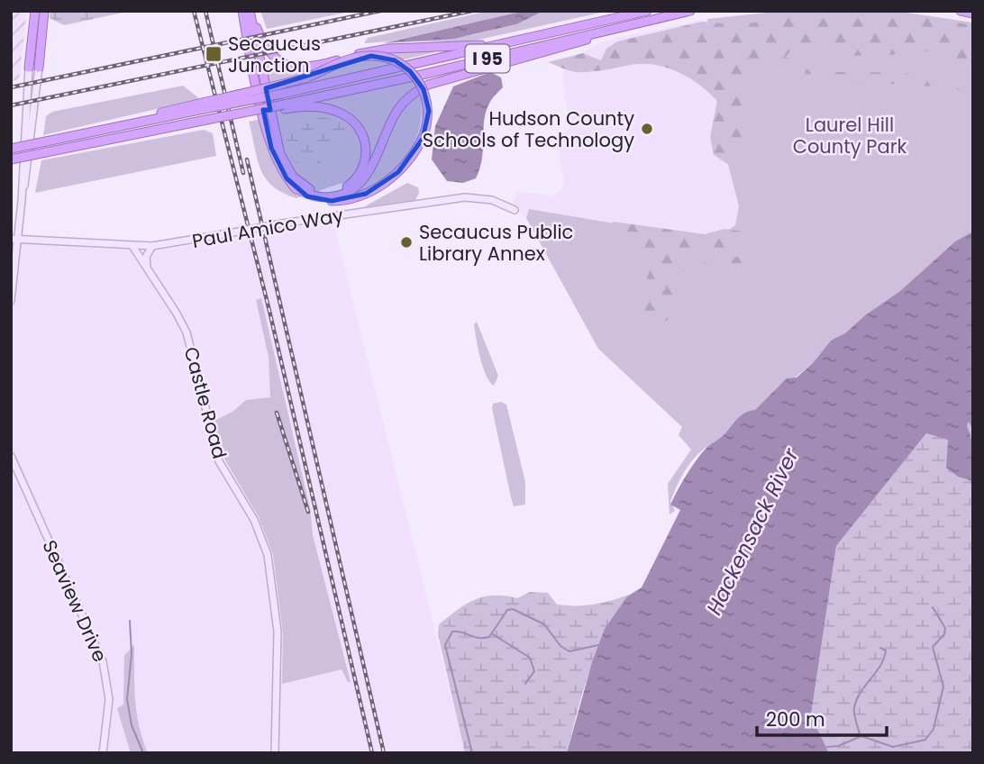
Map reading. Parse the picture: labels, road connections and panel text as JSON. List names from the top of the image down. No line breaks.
{"streets":{"highway":["I 95"],"street":["Paul Amico Way","Castle Road","Seaview Drive"]},"crossings":[["Paul Amico Way","Castle Road"]],"water":["Hackensack River"],"parks":["Laurel Hill County Park"],"places":{"transit":["Secaucus Junction"],"other":["Hudson County Schools of Technology","Secaucus Public Library Annex"]},"scale_bar":"200 m"}
